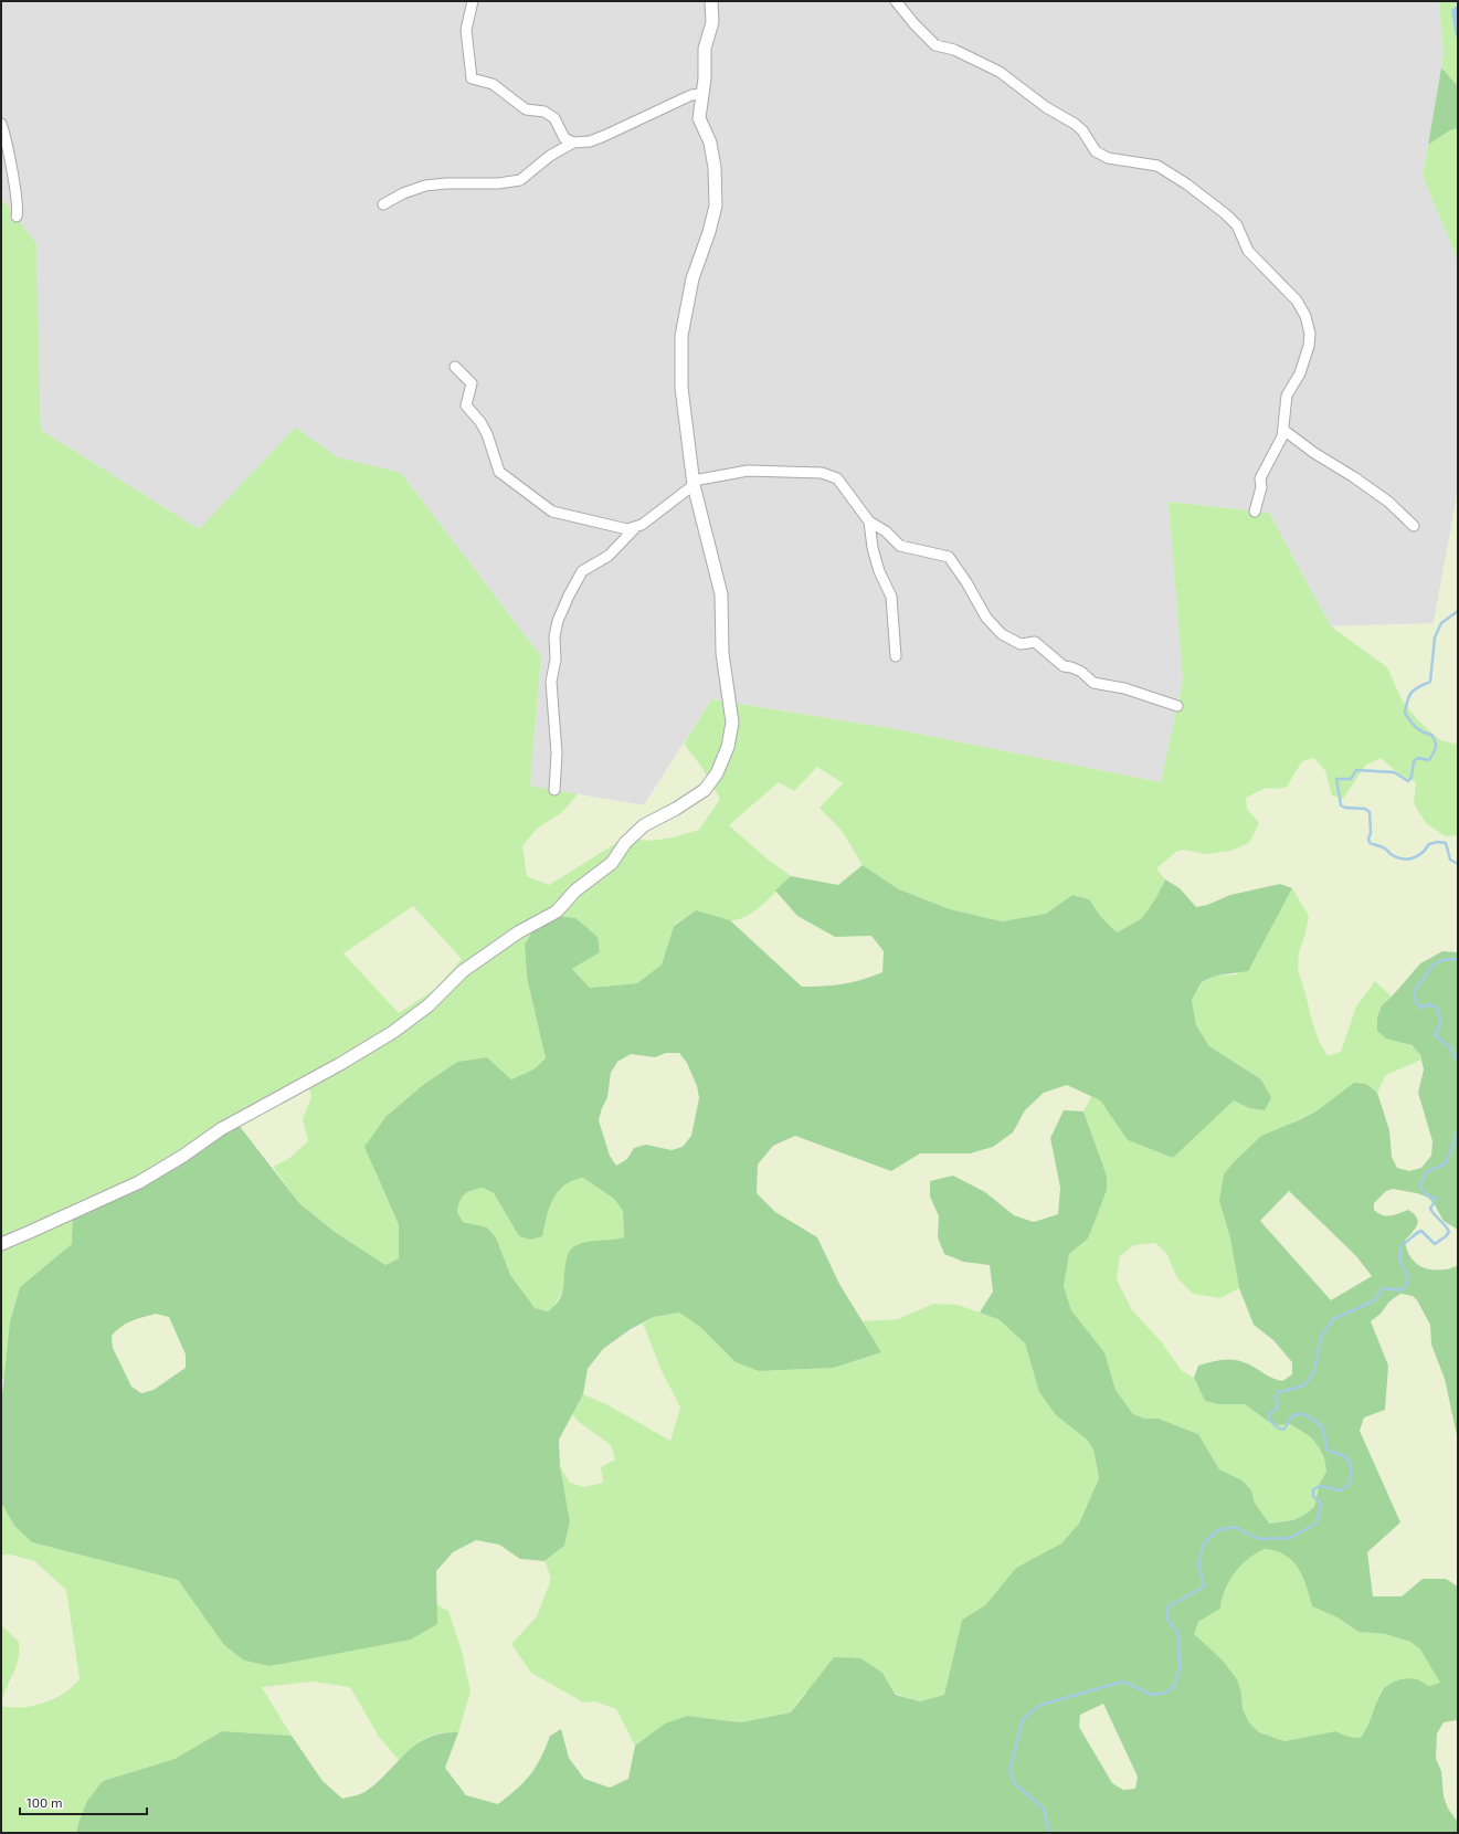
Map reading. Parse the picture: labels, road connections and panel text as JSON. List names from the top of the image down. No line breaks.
{"scale_bar":"100 m"}
